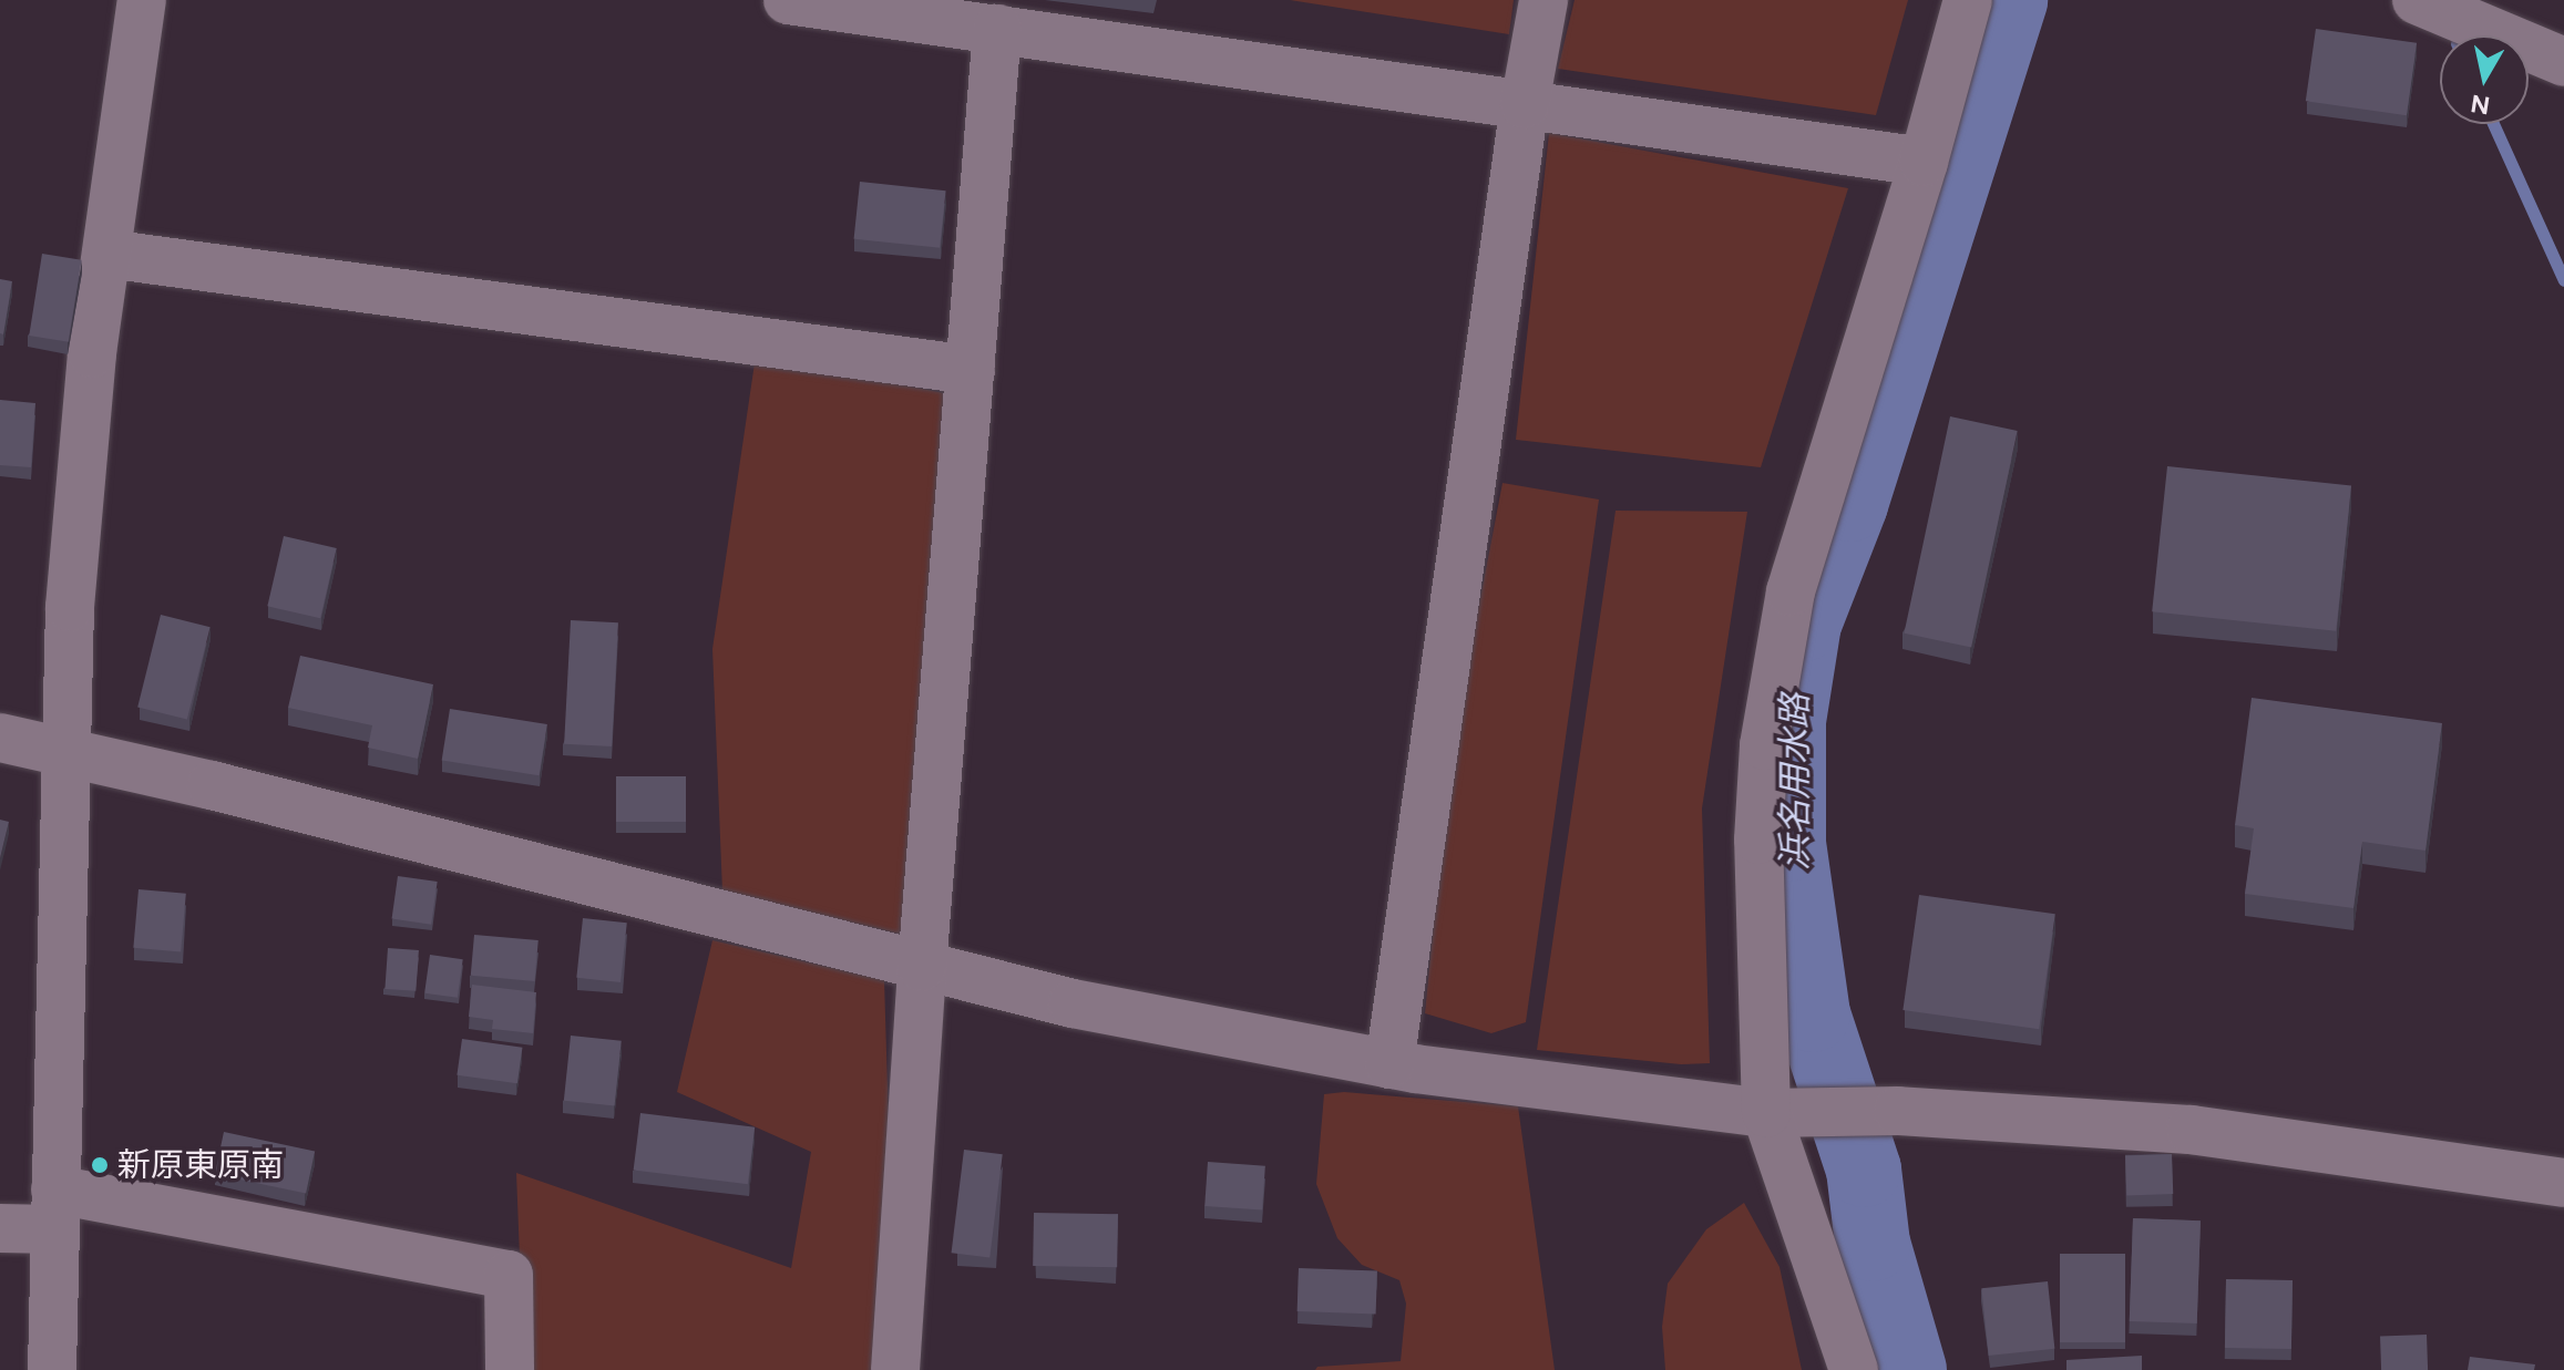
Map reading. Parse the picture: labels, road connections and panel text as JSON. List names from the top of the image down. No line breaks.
{"water":["浜名用水路"],"places":["新原東原南"],"north":"bottom"}
